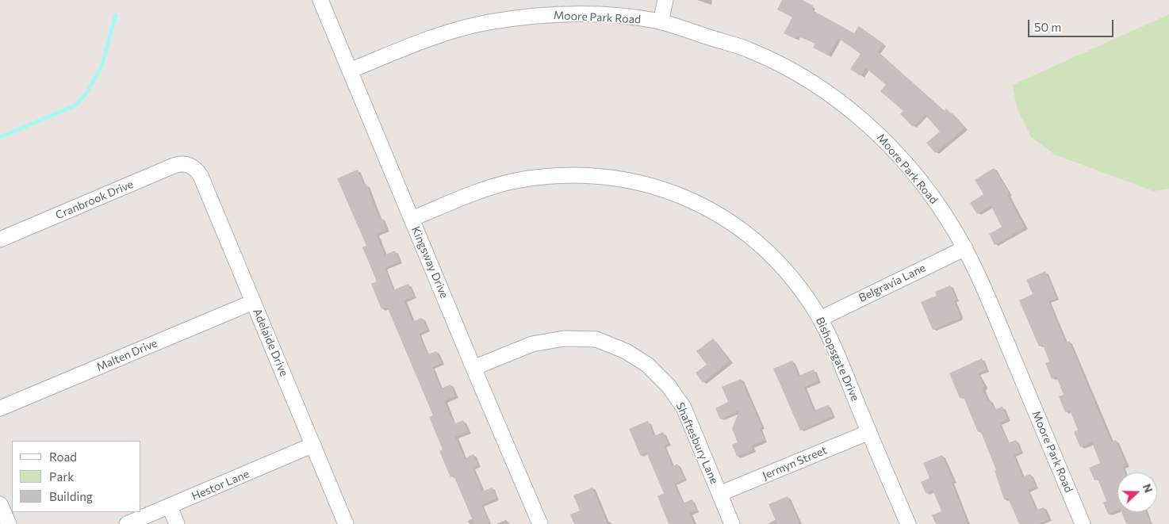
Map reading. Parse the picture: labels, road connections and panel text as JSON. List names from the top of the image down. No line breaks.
{"streets":{"street":["Moore Park Road","Cranbrook Drive","Kingsway Drive","Belgravia Lane","Adelaide Drive","Malten Drive","Bishopsgate Drive","Shaftesbury Lane","Jermyn Street","Hestor Lane"]},"crossings":[["Moore Park Road","Kingsway Drive"],["Moore Park Road","Belgravia Lane"],["Cranbrook Drive","Adelaide Drive"],["Kingsway Drive","Bishopsgate Drive"],["Kingsway Drive","Shaftesbury Lane"],["Belgravia Lane","Bishopsgate Drive"],["Adelaide Drive","Malten Drive"],["Adelaide Drive","Hestor Lane"],["Bishopsgate Drive","Jermyn Street"],["Shaftesbury Lane","Jermyn Street"]],"legend":["Road","Park","Building"],"scale_bar":"50 m","north":"right"}
